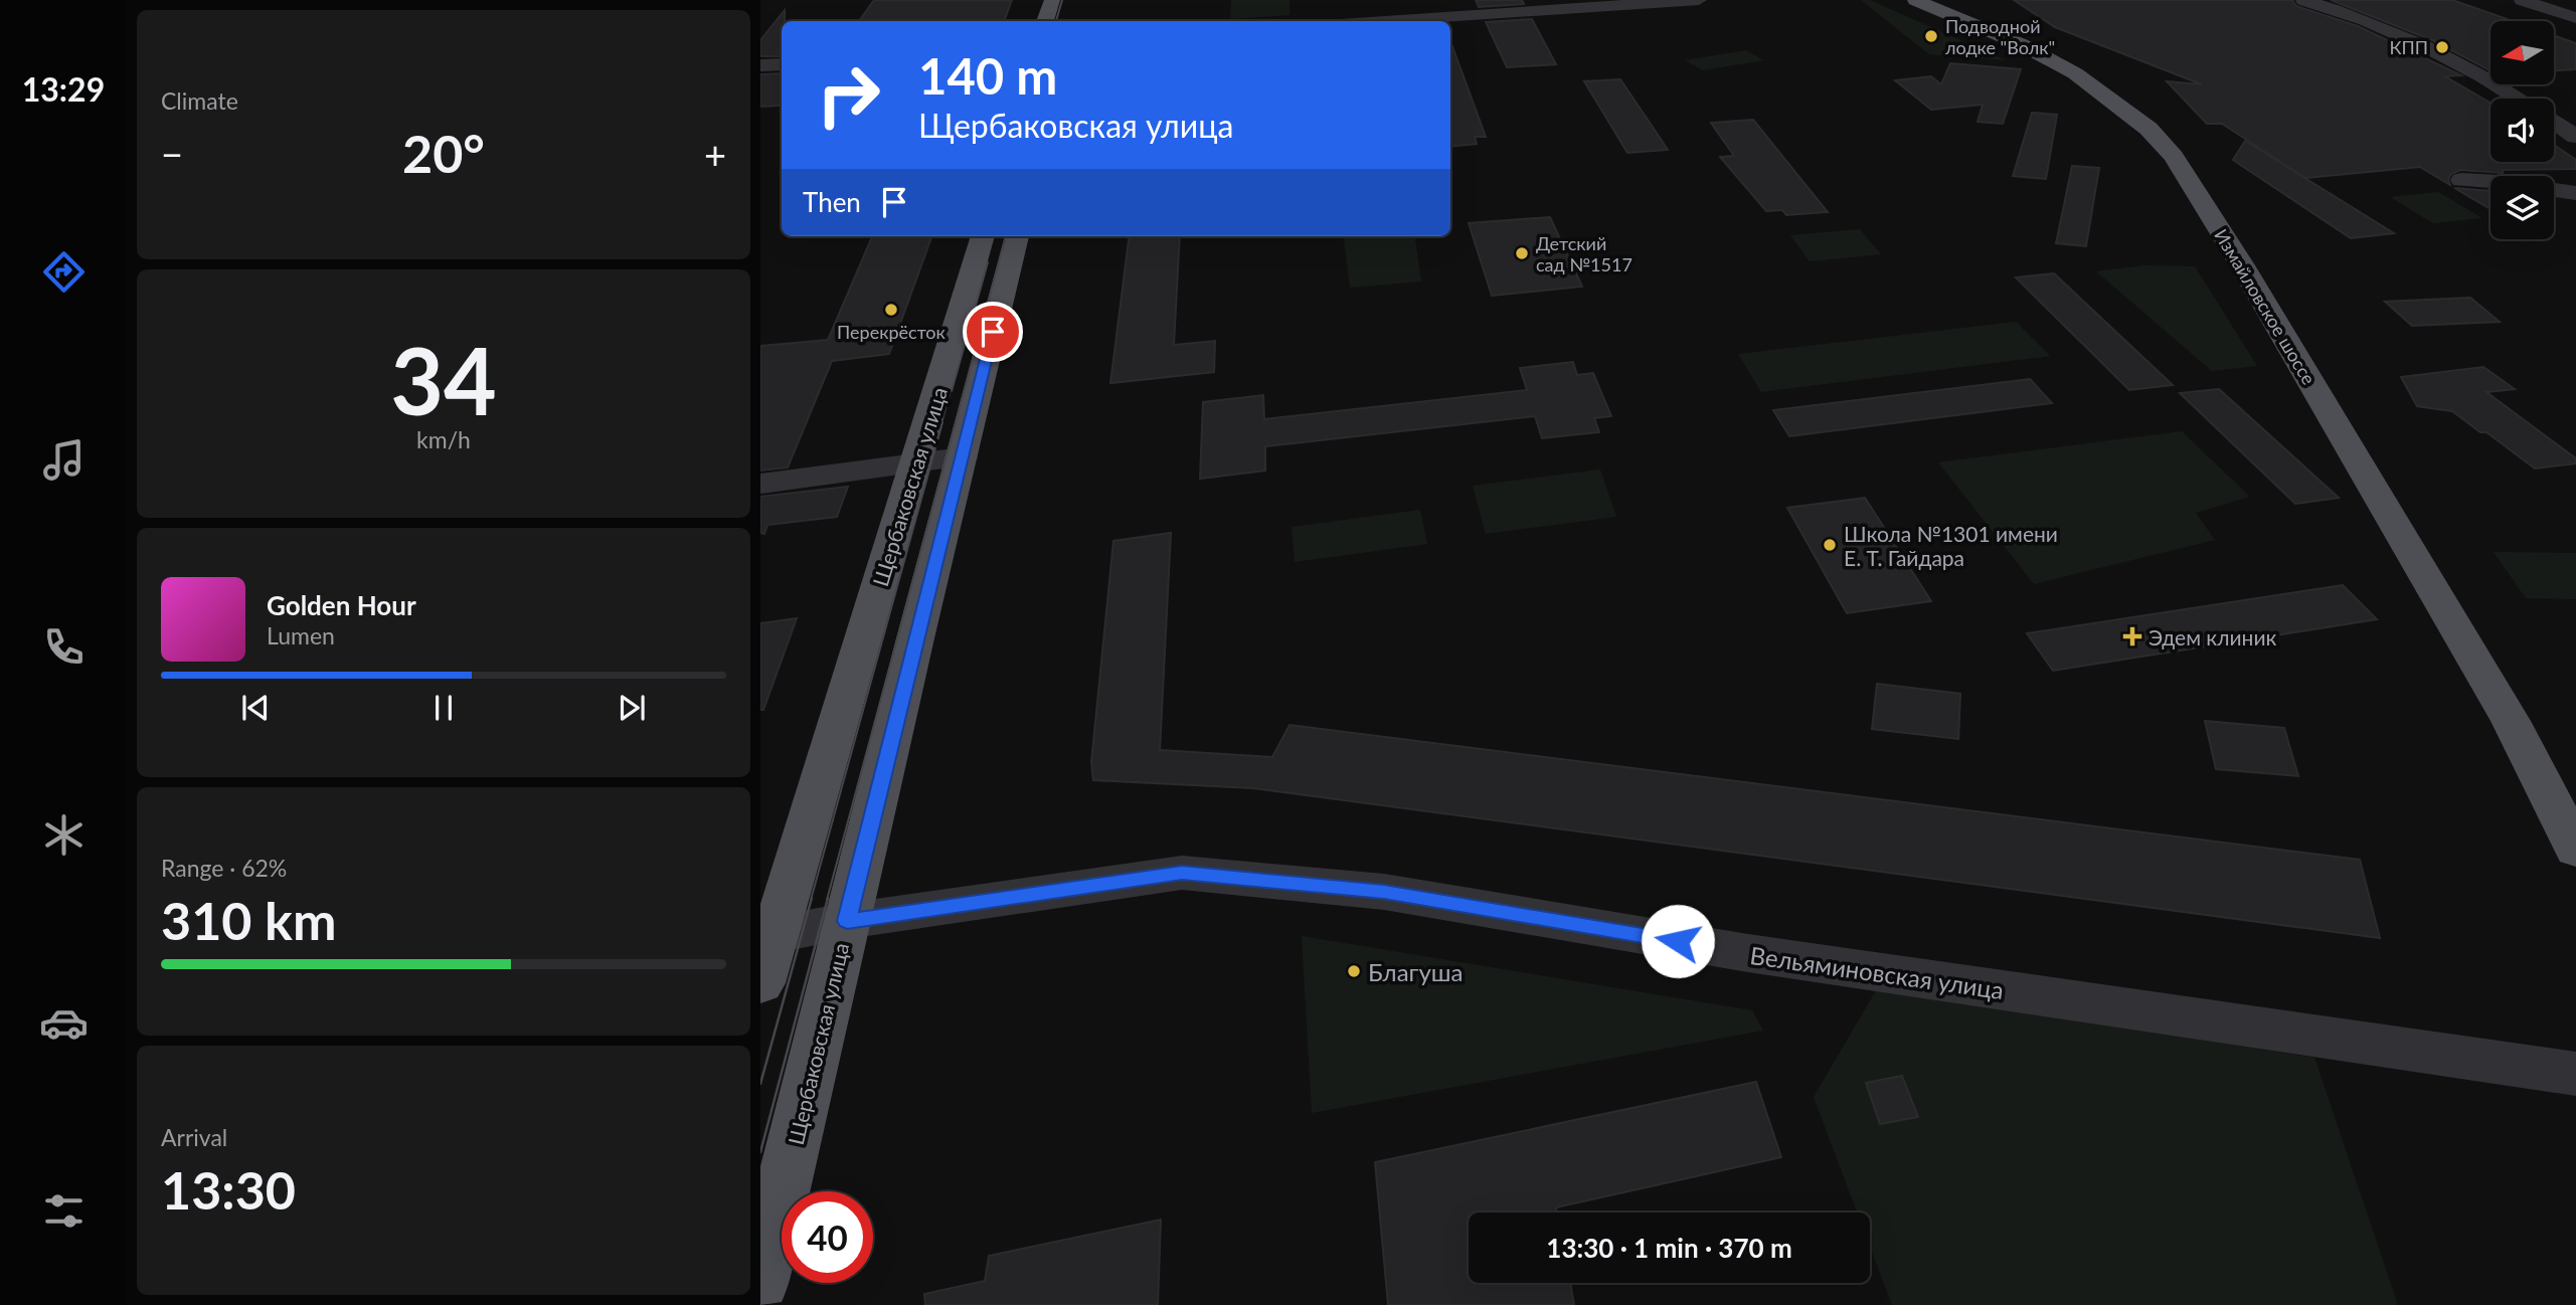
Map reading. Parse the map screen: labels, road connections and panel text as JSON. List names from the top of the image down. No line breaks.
{"streets":{"main road":["Измайловское шоссе","Щербаковская улица"],"street":["Вельяминовская улица"]},"crossings":[["Щербаковская улица","Вельяминовская улица"]],"places":{"other":["Подводной лодке \"Волк\"","КПП","Детский сад №1517","Перекрёсток","Школа №1301 имени Е. Т. Гайдара","Благуша"],"health":["Эдем клиник"]},"north":"left","page":{"tabs":"13:29","tile":["Climate",["34","km/h"],["Range · 62%","310 km"],["Arrival","13:30"]],"turn":["140 m","Щербаковская улица"],"heat":["−","20°","+"],"then":"Then","song":["Golden Hour","Lumen"],"limit":"40","trip":"13:30 · 1 min · 370 m"}}
